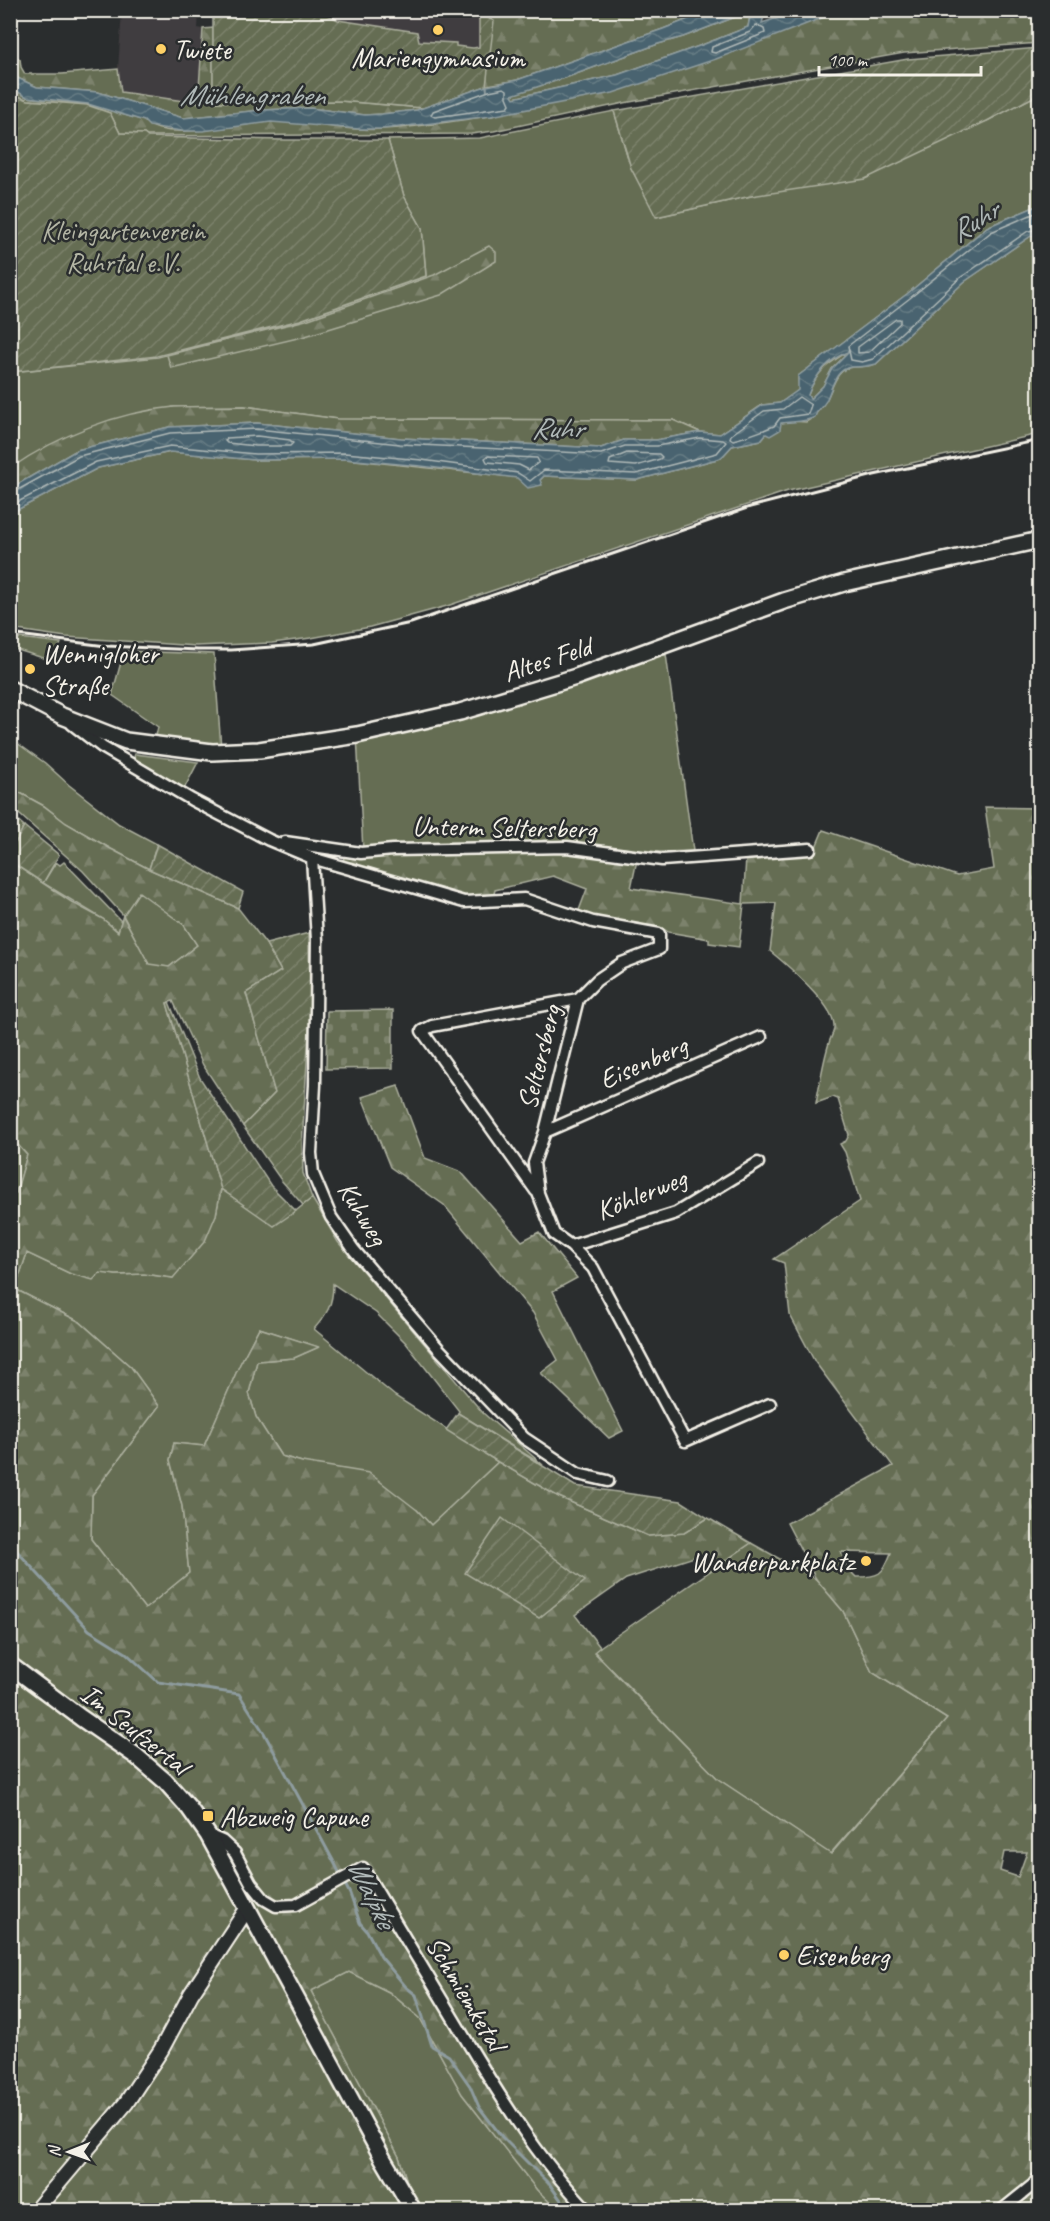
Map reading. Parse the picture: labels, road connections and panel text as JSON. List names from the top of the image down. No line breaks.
{"streets":{"main road":["Altes Feld","Im Seufzertal"],"street":["Unterm Seltersberg","Seltersberg","Eisenberg","Köhlerweg","Kuhweg","Schmiemketal"]},"crossings":[["Seltersberg","Eisenberg"],["Seltersberg","Köhlerweg"],["Seltersberg","Kuhweg"],["Im Seufzertal","Schmiemketal"]],"water":["Mühlengraben","Ruhr","Walpke"],"parks":["Kleingartenverein Ruhrtal e.V."],"places":{"other":["Mariengymnasium","Twiete","Wennigloher Straße","Wanderparkplatz","Eisenberg"],"transit":["Abzweig Capune"]},"scale_bar":"100 m","north":"left"}
